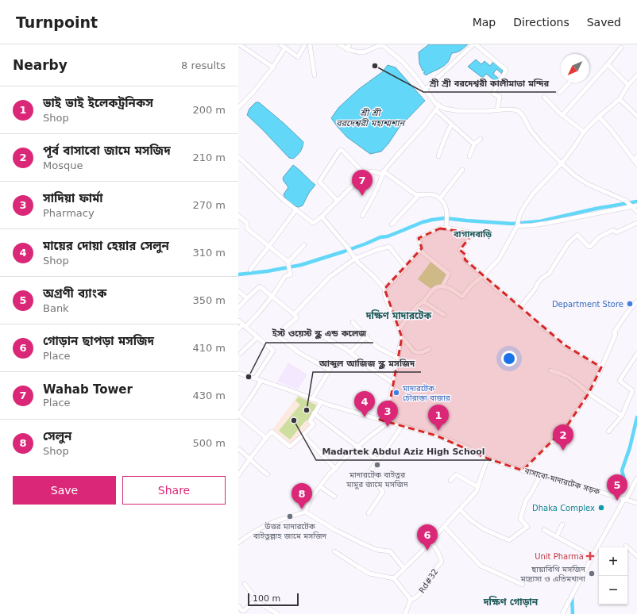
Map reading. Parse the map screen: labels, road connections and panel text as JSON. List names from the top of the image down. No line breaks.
{"streets":{"street":["বাসাবো-মাদারটেক সড়ক","Rd#32"]},"districts":["বাগানবাড়ি","দক্ষিণ মাদারটেক","দক্ষিণ গোড়ান"],"water":["শ্রী শ্রী বরদেশ্বরী মহাশ্মশান"],"places":{"other":["শ্রী শ্রী বরদেশ্বরী কালীমাতা মন্দির","Department Store","ইস্ট ওয়েস্ট স্কুল এন্ড কলেজ","মাদারটেক চৌরাস্তা বাজার","আব্দুল আজিজ স্কুল মসজিদ","Madartek Abdul Aziz High School","মাদারটেক বাইতুর মামুর জামে মসজিদ","Dhaka Complex","উত্তর মাদারটেক বাইতুল্লাহ জামে মসজিদ","ছায়াবিথি মসজিদ মাদ্রাসা ও এতিমখানা"],"health":["Unit Pharma"]},"scale_bar":"100 m","north":"bottom left","page":{"header":"Turnpoint","nav":["Map","Directions","Saved"],"heading":["Nearby","8 results"],"list":[{"mark":"1","name":"ভাই ভাই ইলেকট্রনিকস","note":"Shop","value":"200 m"},{"mark":"2","name":"পূর্ব বাসাবো জামে মসজিদ","note":"Mosque","value":"210 m"},{"mark":"3","name":"সাদিয়া ফার্মা","note":"Pharmacy","value":"270 m"},{"mark":"4","name":"মায়ের দোয়া হেয়ার সেলুন","note":"Shop","value":"310 m"},{"mark":"5","name":"অগ্রণী ব্যাংক","note":"Bank","value":"350 m"},{"mark":"6","name":"গোড়ান ছাপড়া মসজিদ","note":"Place","value":"410 m"},{"mark":"7","name":"Wahab Tower","note":"Place","value":"430 m"},{"mark":"8","name":"সেলুন","note":"Shop","value":"500 m"}],"pins":["7","4","3","1","2","5","8","6"],"buttons":["Save","Share"],"map_buttons":["+","−"],"scale":"100 m"}}
